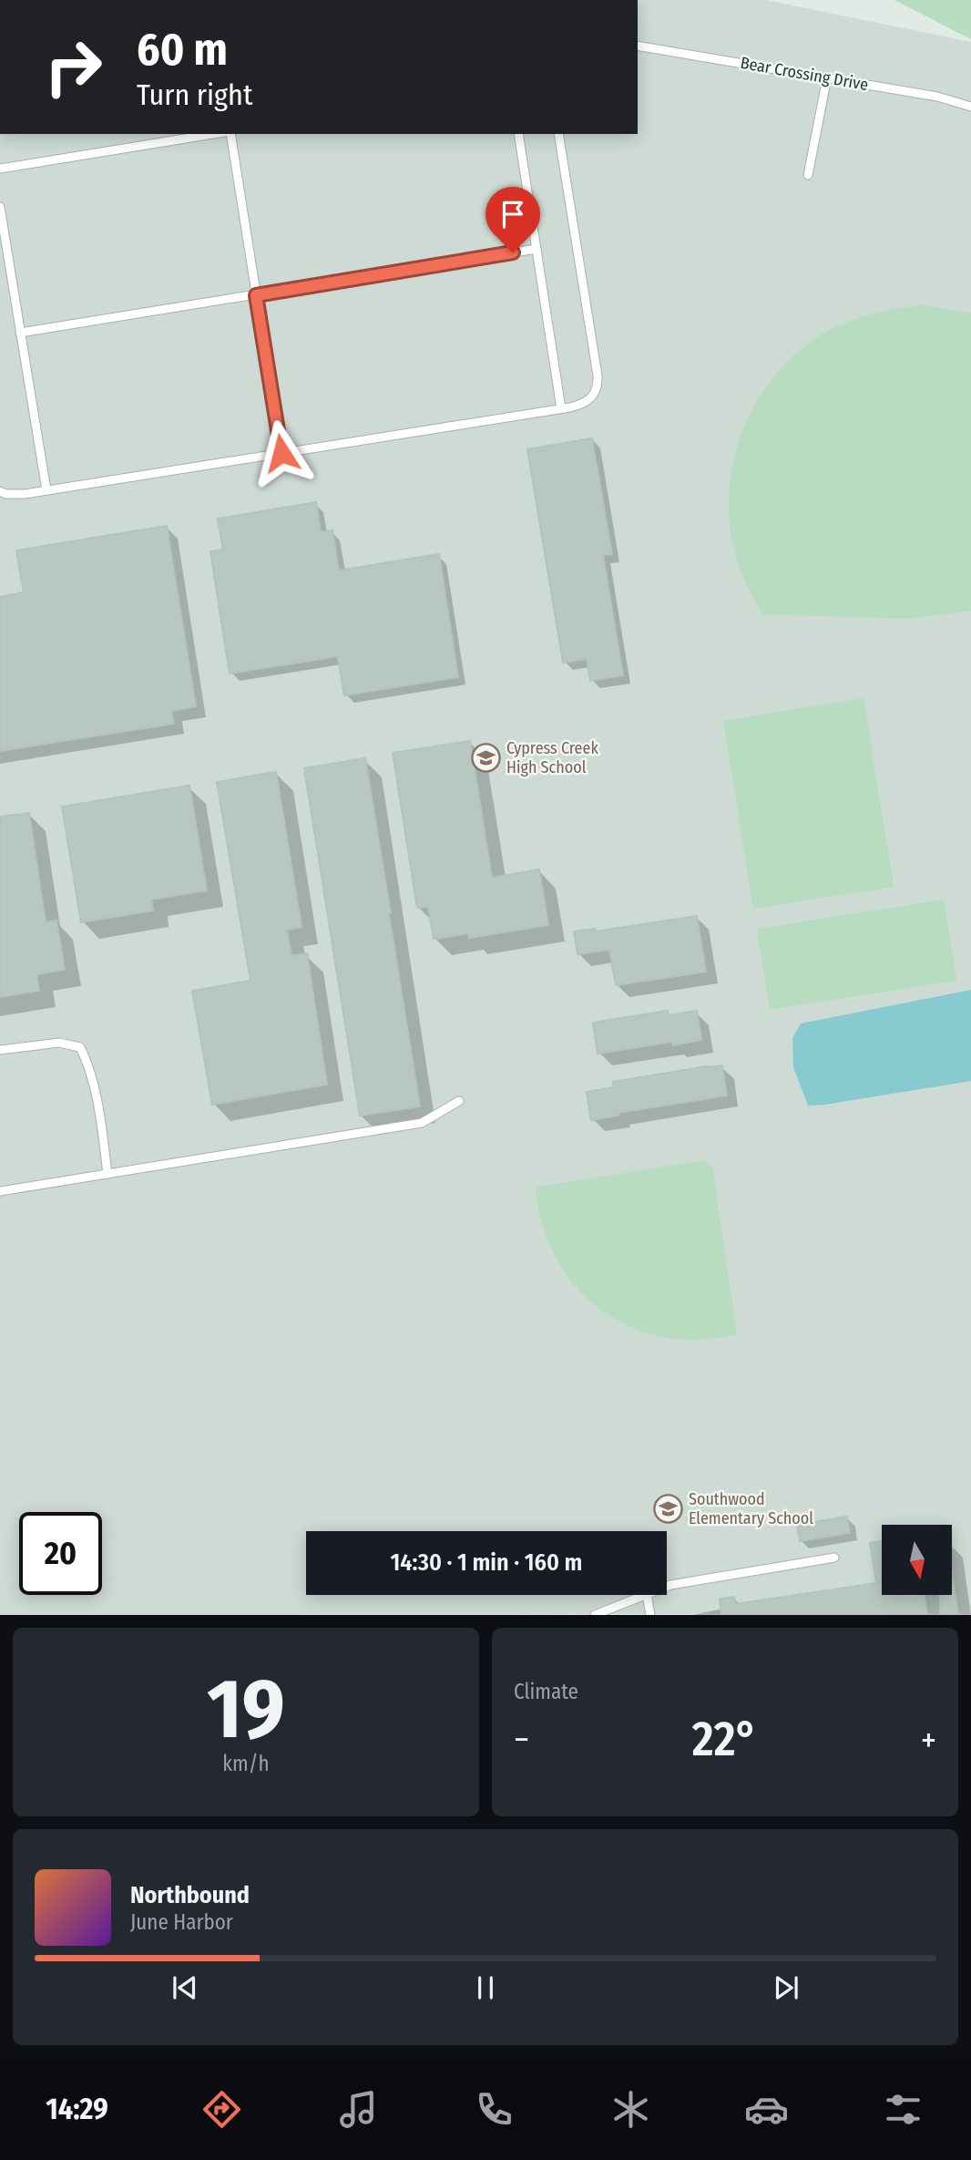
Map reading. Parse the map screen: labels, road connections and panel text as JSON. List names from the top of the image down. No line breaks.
{"streets":{"lane":["Bear Crossing Drive"]},"places":{"school or university":["Cypress Creek High School","Southwood Elementary School"]},"north":"bottom","page":{"turn":["60 m","Turn right"],"limit":"20","trip":"14:30 · 1 min · 160 m","tile":[["19","km/h"],"Climate"],"heat":["−","22°","+"],"song":["Northbound","June Harbor"],"tabs":"14:29"}}
